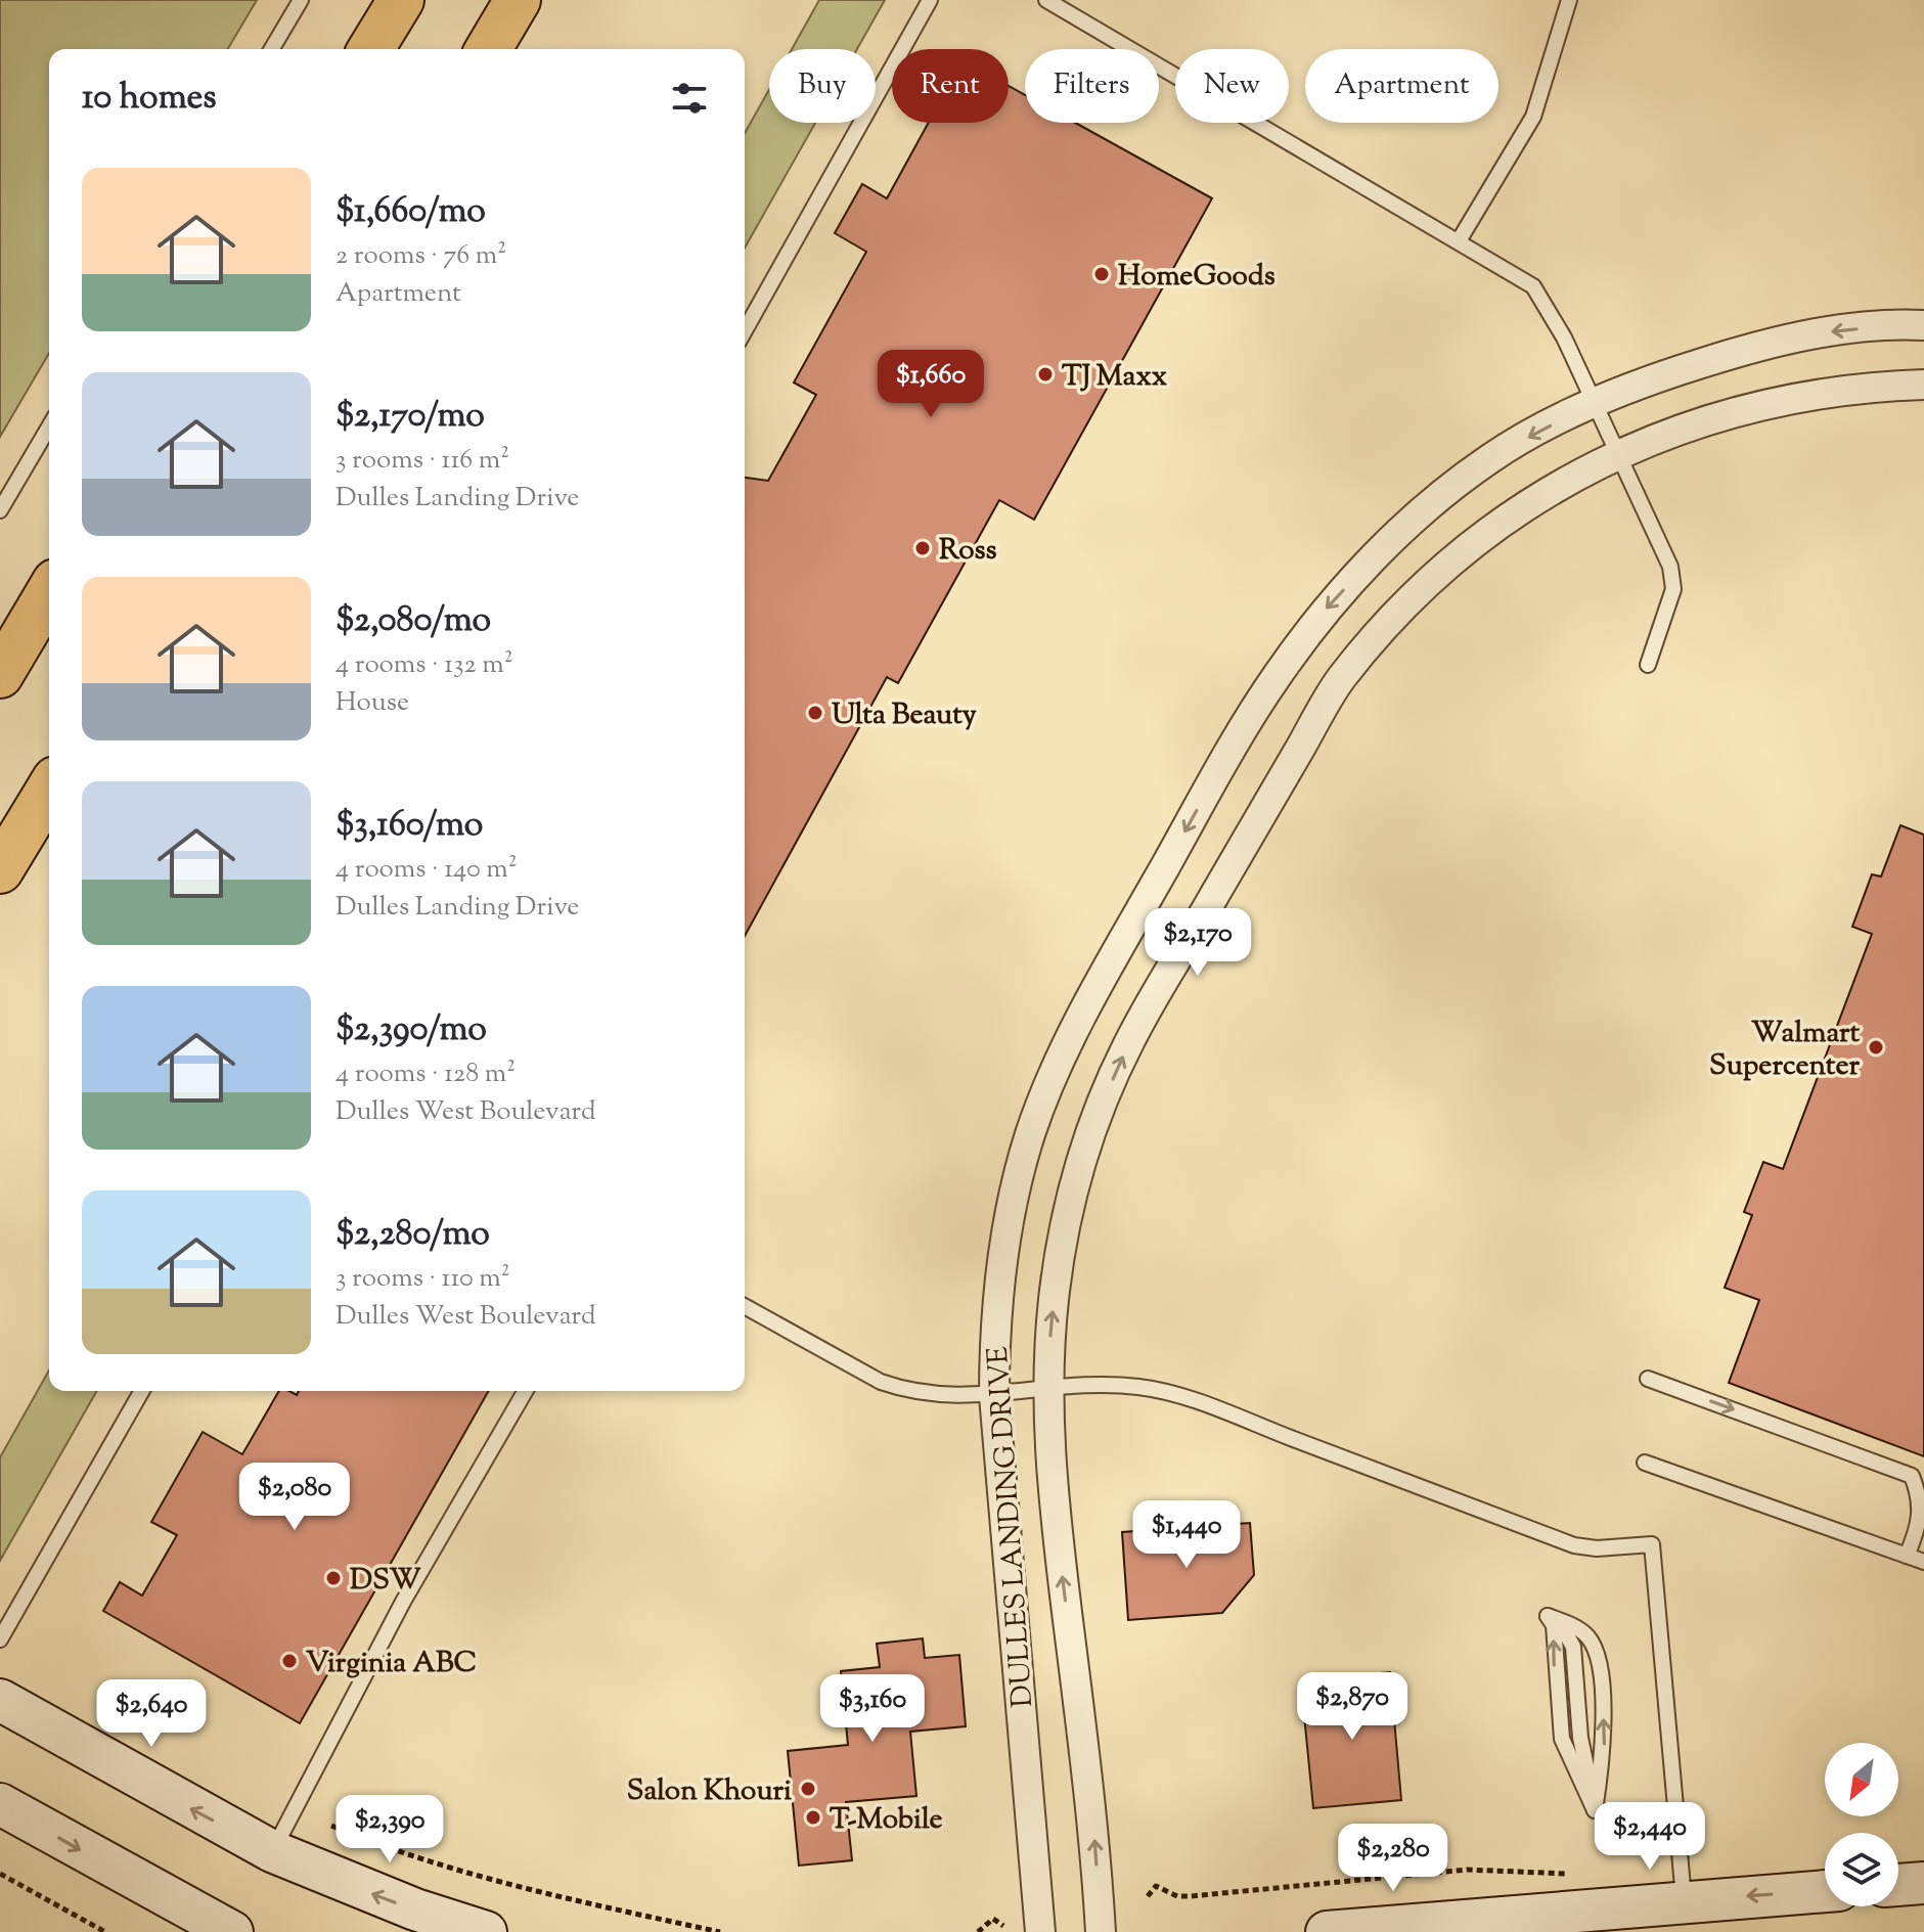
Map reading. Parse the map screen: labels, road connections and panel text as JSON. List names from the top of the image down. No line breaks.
{"streets":{"street":["DULLES LANDING DRIVE"]},"places":["HomeGoods","TJ Maxx","Ross","Ulta Beauty","Walmart Supercenter","DSW","Virginia ABC","Salon Khouri","T-Mobile"],"north":"bottom left","page":{"chip":["Buy","Rent","Filters","New","Apartment"],"heading":"10 homes","list":[{"name":"$1,660/mo","note":"2 rooms · 76 m² · Apartment"},{"name":"$2,170/mo","note":"3 rooms · 116 m² · Dulles Landing Drive"},{"name":"$2,080/mo","note":"4 rooms · 132 m² · House"},{"name":"$3,160/mo","note":"4 rooms · 140 m² · Dulles Landing Drive"},{"name":"$2,390/mo","note":"4 rooms · 128 m² · Dulles West Boulevard"},{"name":"$2,280/mo","note":"3 rooms · 110 m² · Dulles West Boulevard"}],"price":["$1,660","$2,170","$2,080","$1,440","$2,870","$3,160","$2,640","$2,390","$2,440","$2,280"]}}
